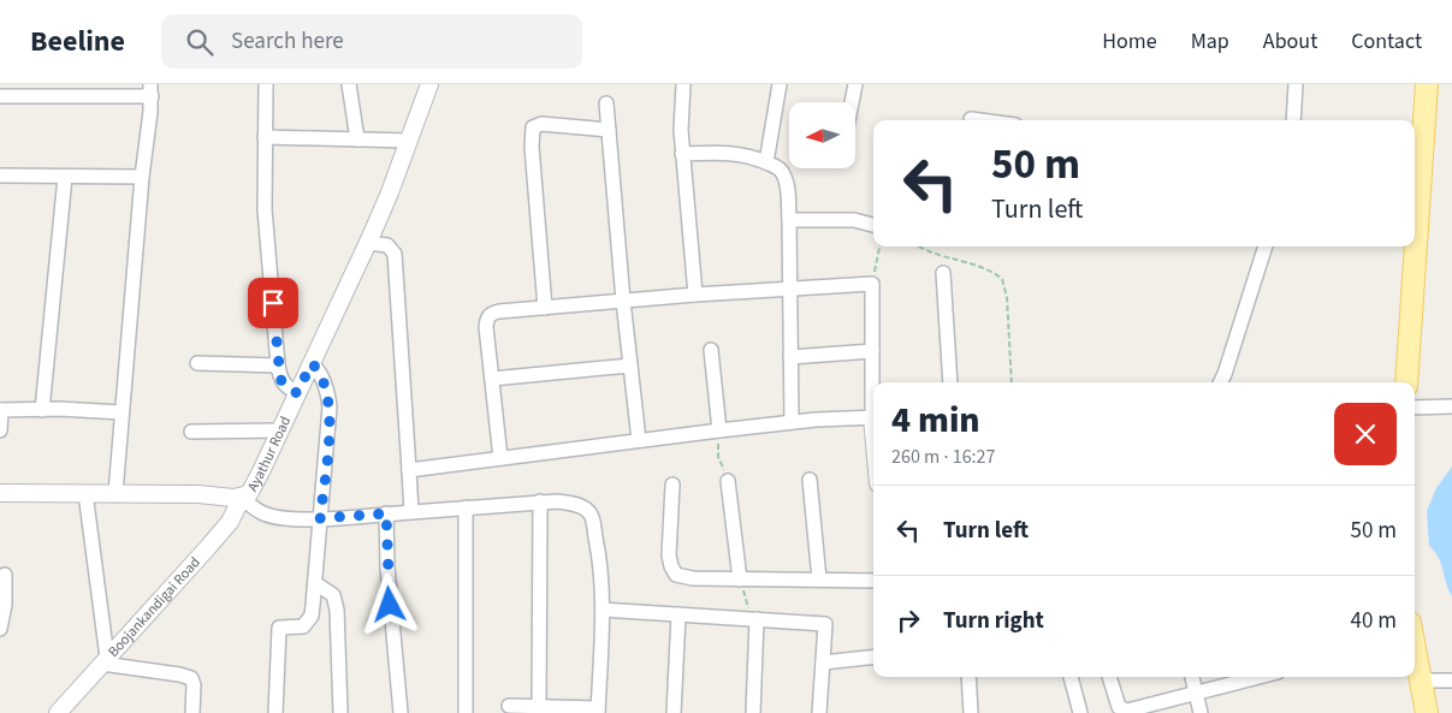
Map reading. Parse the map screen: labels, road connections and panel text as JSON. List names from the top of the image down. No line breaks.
{"streets":{"street":["Ayathur Road","Boojankandigai Road"]},"crossings":[["Ayathur Road","Boojankandigai Road"]],"north":"left","page":{"header":"Beeline","search":"Search here","nav":["Home","Map","About","Contact"],"turn":["50 m","Turn left"],"heading":["4 min","260 m · 16:27"],"list":[{"name":"Turn left","value":"50 m"},{"name":"Turn right","value":"40 m"}]}}
